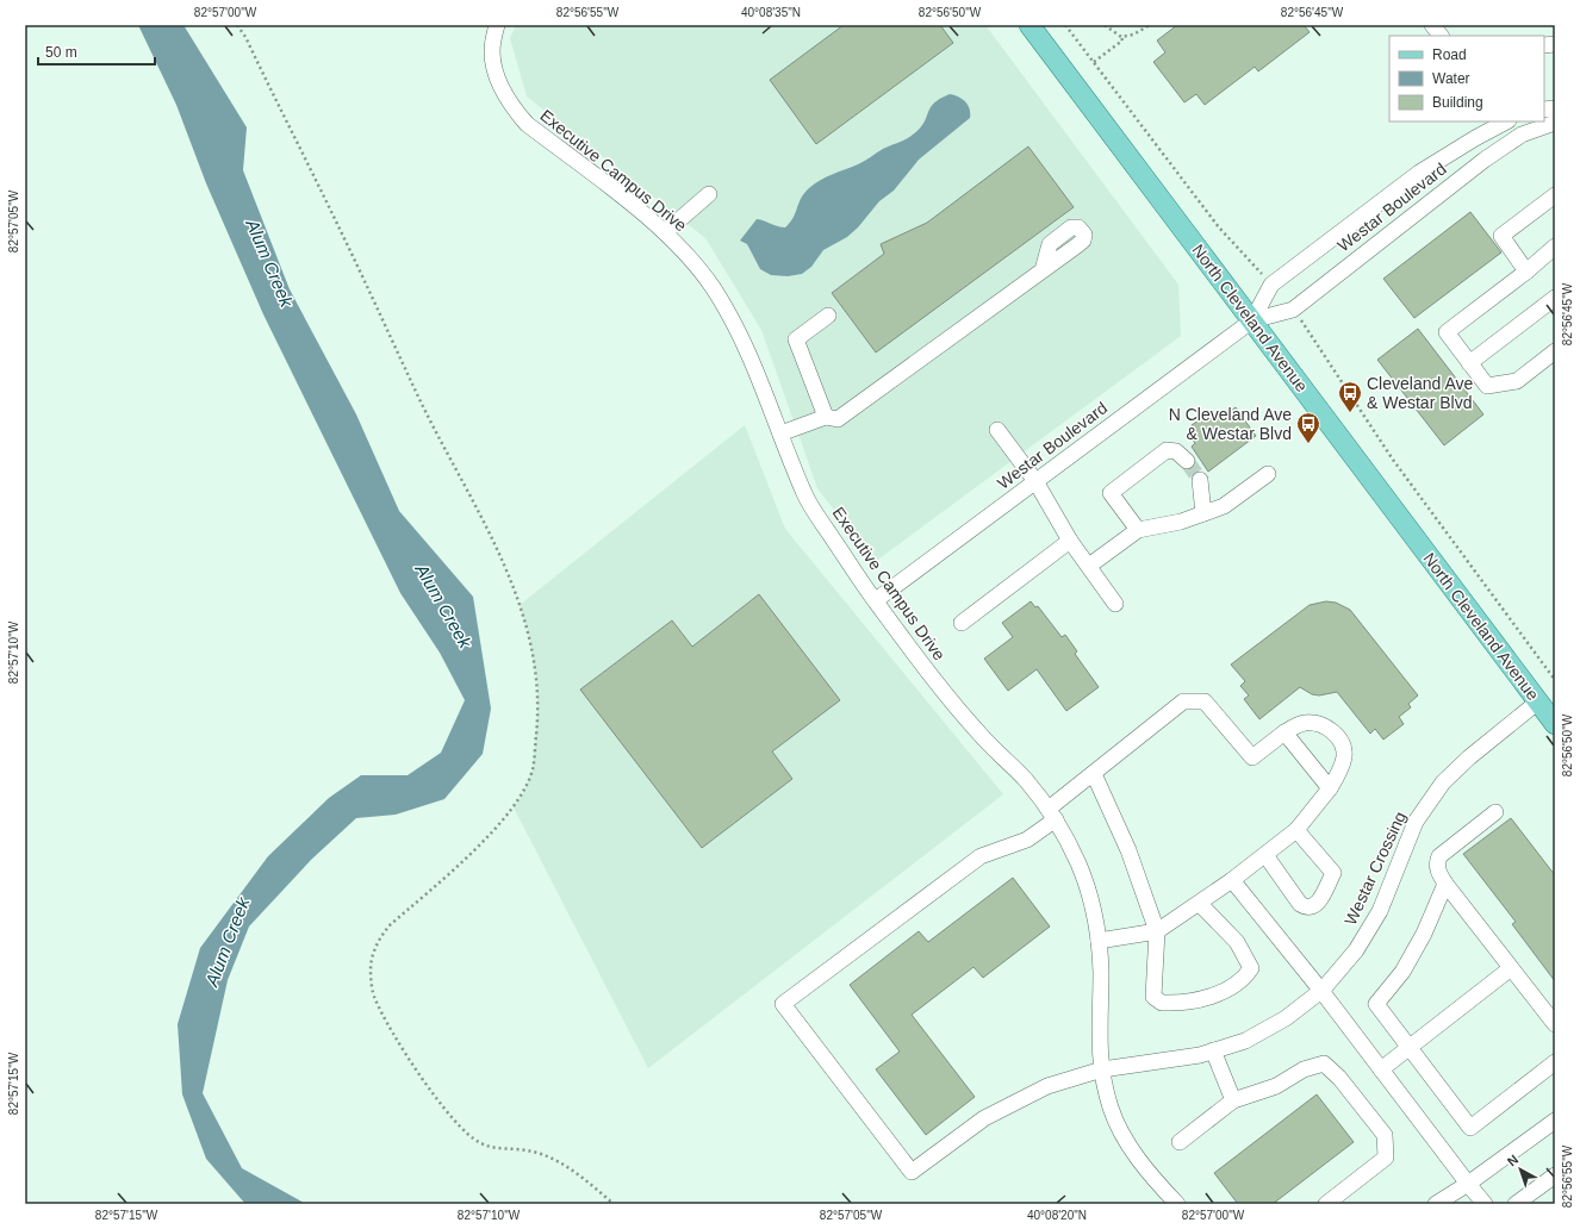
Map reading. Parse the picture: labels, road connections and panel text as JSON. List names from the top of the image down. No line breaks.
{"streets":{"main road":["North Cleveland Avenue"],"street":["Executive Campus Drive","Westar Boulevard","Westar Crossing"]},"crossings":[["Executive Campus Drive","Westar Boulevard"],["Executive Campus Drive","Westar Crossing"],["Westar Boulevard","North Cleveland Avenue"],["North Cleveland Avenue","Westar Crossing"]],"water":["Alum Creek"],"places":{"bus stop":["Cleveland Ave & Westar Blvd","N Cleveland Ave & Westar Blvd"]},"legend":["Road","Water","Building"],"scale_bar":"50 m","north":"top left","coordinates":["82°57'00\"W","82°56'55\"W","40°08'35\"N","82°56'50\"W","82°56'45\"W","82°57'05\"W","82°57'10\"W","82°57'15\"W","40°08'20\"N"]}
